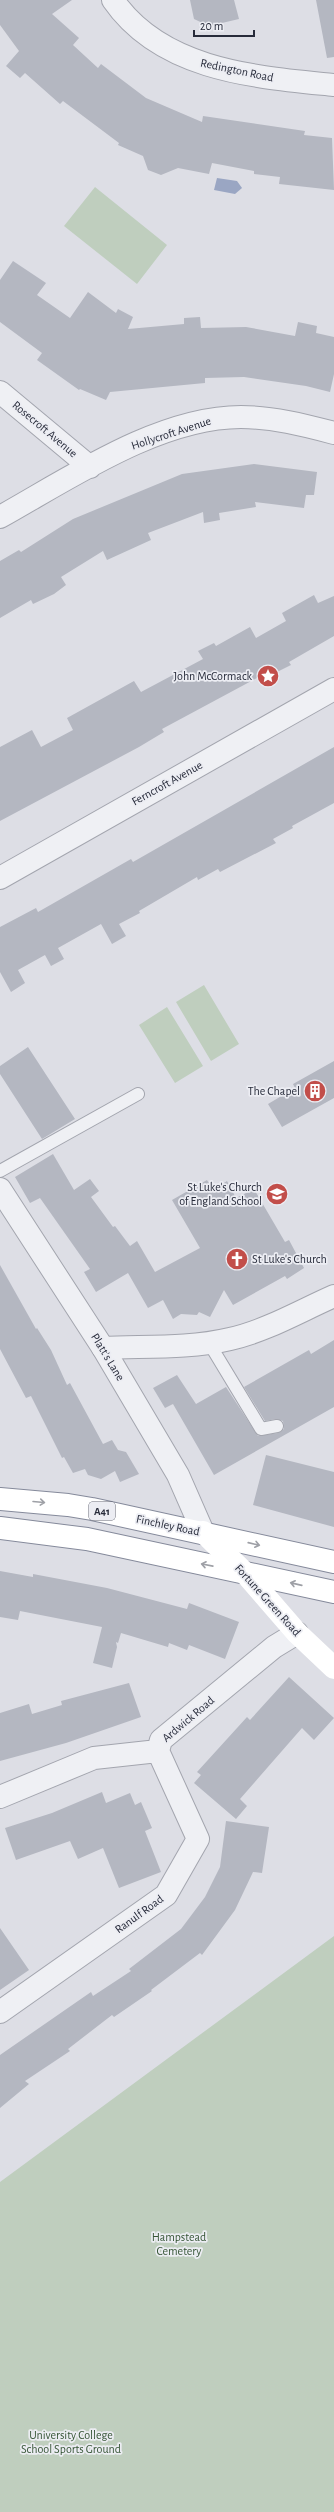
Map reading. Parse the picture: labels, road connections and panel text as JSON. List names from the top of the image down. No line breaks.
{"streets":{"main road":["A41","Finchley Road","Fortune Green Road"],"street":["Redington Road","Rosecroft Avenue","Hollycroft Avenue","Ferncroft Avenue","Platt's Lane","Ardwick Road","Ranulf Road"]},"crossings":[["Rosecroft Avenue","Hollycroft Avenue"],["Platt's Lane","Finchley Road"],["Platt's Lane","Fortune Green Road"],["Finchley Road","Fortune Green Road"],["Fortune Green Road","Ardwick Road"],["Ardwick Road","Ranulf Road"]],"parks":["Hampstead Cemetery","University College School Sports Ground"],"places":{"place":["John McCormack"],"building":["The Chapel"],"school or university":["St Luke's Church of England School"],"church":["St Luke's Church"]},"scale_bar":"20 m"}
